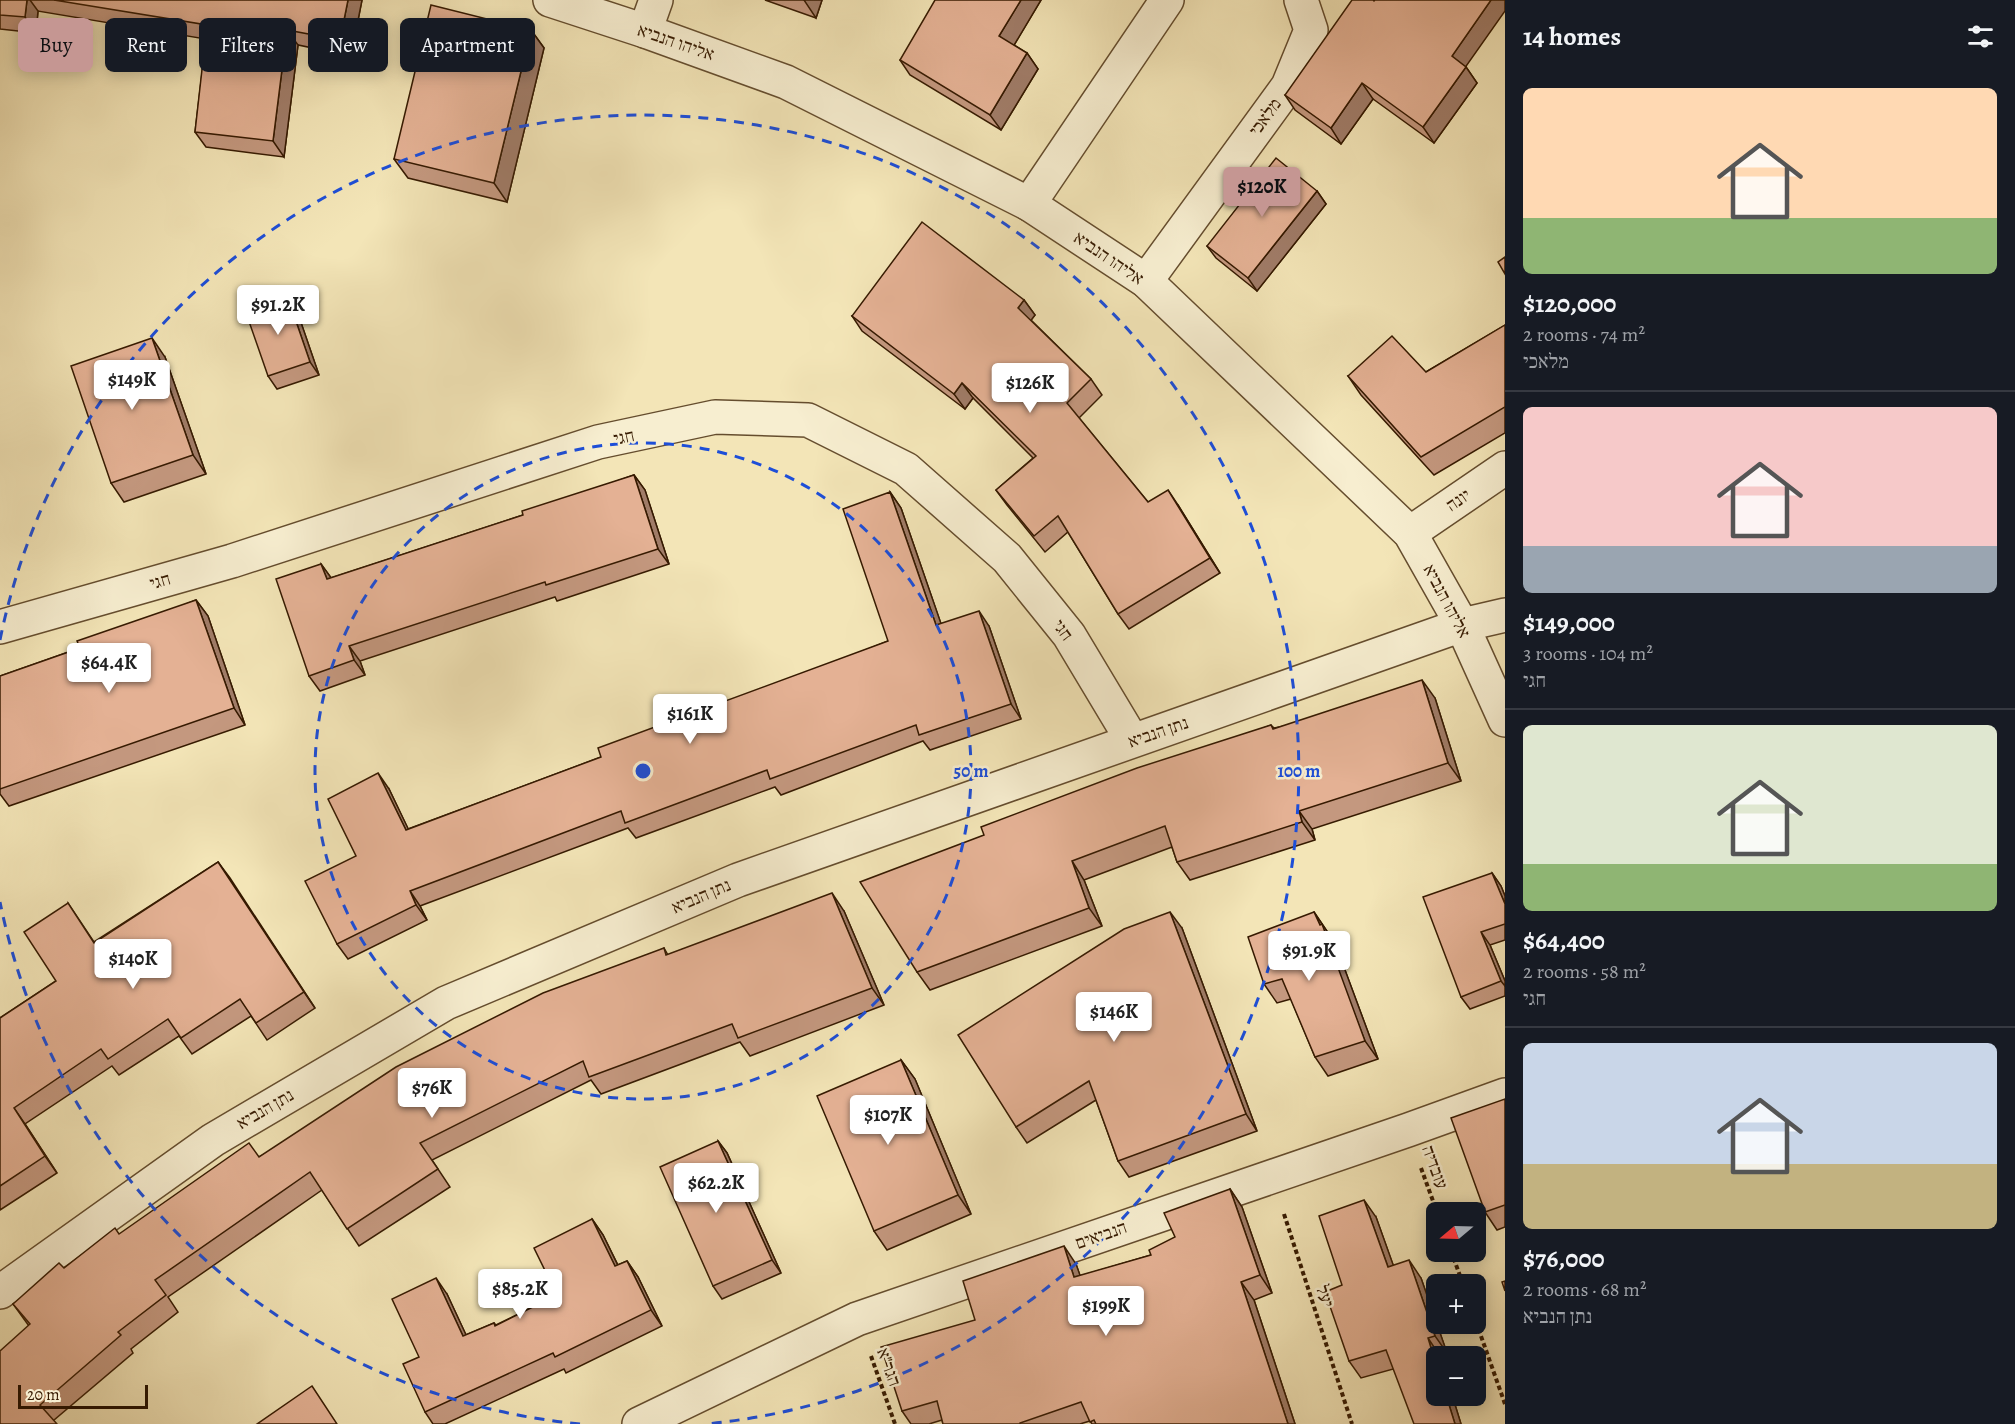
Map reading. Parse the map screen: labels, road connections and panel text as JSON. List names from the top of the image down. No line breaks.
{"streets":{"street":["אליהו הנביא","מלאכי","חגי","יונה","נתן הנביא","הנביאים"],"path":["עובדיה","יעל","הגר\"א"]},"crossings":[["אליהו הנביא","מלאכי"],["אליהו הנביא","יונה"],["אליהו הנביא","נתן הנביא"],["חגי","נתן הנביא"],["עובדיה","הנביאים"],["הנביאים","יעל"],["הנביאים","הגר\"א"]],"scale_bar":"20 m","north":"left","page":{"heading":"14 homes","chip":["Buy","Rent","Filters","New","Apartment"],"list":[{"name":"$120,000","note":"2 rooms · 74 m² · מלאכי"},{"name":"$149,000","note":"3 rooms · 104 m² · חגי"},{"name":"$64,400","note":"2 rooms · 58 m² · חגי"},{"name":"$76,000","note":"2 rooms · 68 m² · נתן הנביא"}],"price":["$120K","$91.2K","$149K","$126K","$64.4K","$161K","$91.9K","$140K","$146K","$76K","$107K","$62.2K","$85.2K","$199K"],"map_buttons":["+","−"],"scale":"20 m"},"rings":["50 m","100 m"]}
